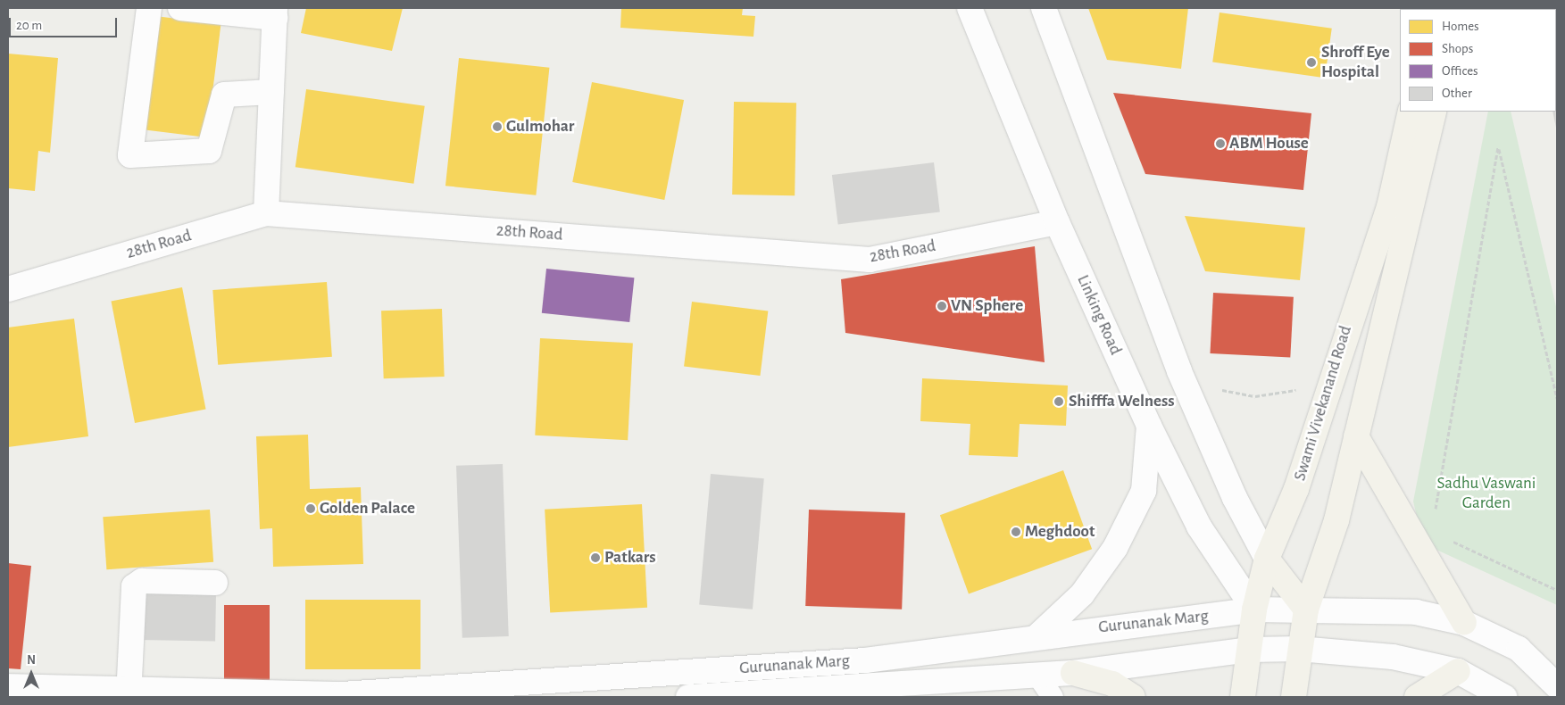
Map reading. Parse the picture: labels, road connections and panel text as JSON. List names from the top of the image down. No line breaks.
{"streets":{"main road":["28th Road","Linking Road","Swami Vivekanand Road","Gurunanak Marg"]},"crossings":[["28th Road","Linking Road"],["Linking Road","Swami Vivekanand Road"],["Linking Road","Gurunanak Marg"],["Swami Vivekanand Road","Gurunanak Marg"]],"parks":["Sadhu Vaswani Garden"],"places":["Shroff Eye Hospital","Gulmohar","ABM House","VN Sphere","Shifffa Welness","Golden Palace","Meghdoot","Patkars"],"legend":["Homes","Shops","Offices","Other"],"scale_bar":"20 m","north":"top"}
